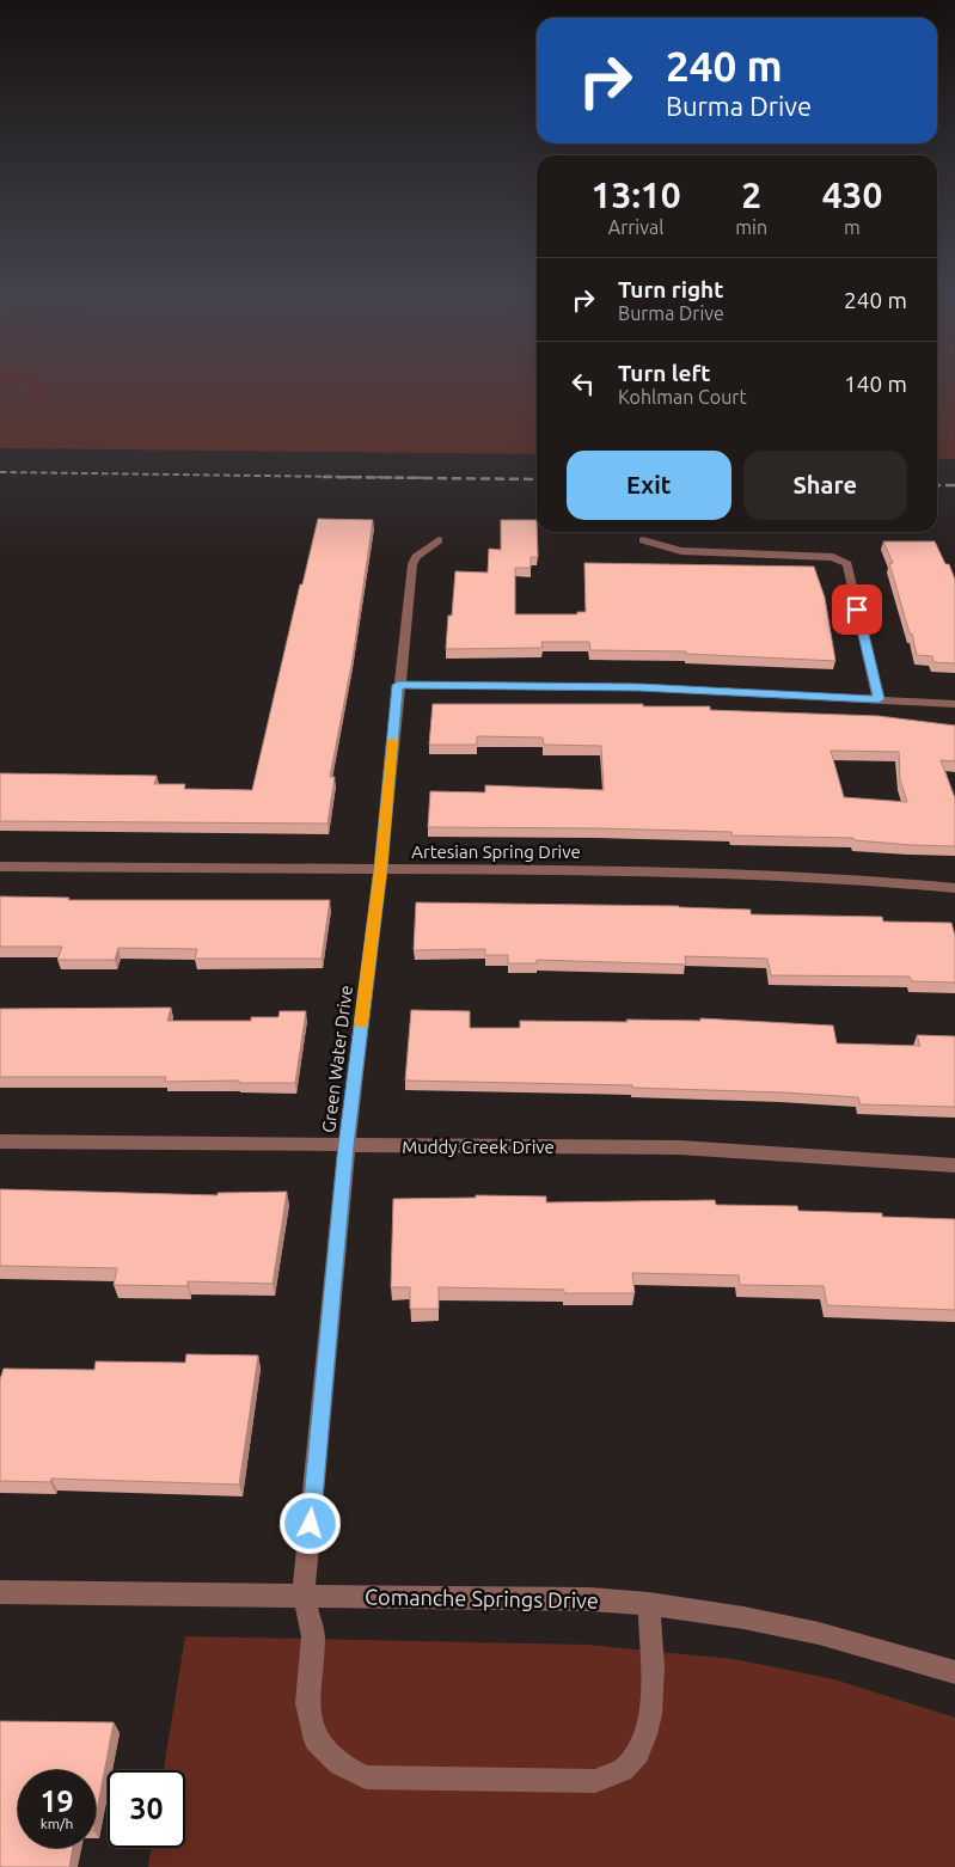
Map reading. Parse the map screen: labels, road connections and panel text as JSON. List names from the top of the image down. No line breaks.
{"streets":{"street":["Artesian Spring Drive","Green Water Drive","Muddy Creek Drive","Comanche Springs Drive"]},"crossings":[["Artesian Spring Drive","Green Water Drive"],["Green Water Drive","Muddy Creek Drive"],["Green Water Drive","Comanche Springs Drive"]],"page":{"turn":["240 m","Burma Drive"],"eta":["13:10","Arrival","2","min","430","m"],"list":[{"name":"Turn right","note":"Burma Drive","value":"240 m"},{"name":"Turn left","note":"Kohlman Court","value":"140 m"}],"buttons":["Exit","Share"],"speed":"19 km/h","limit":"30"}}
